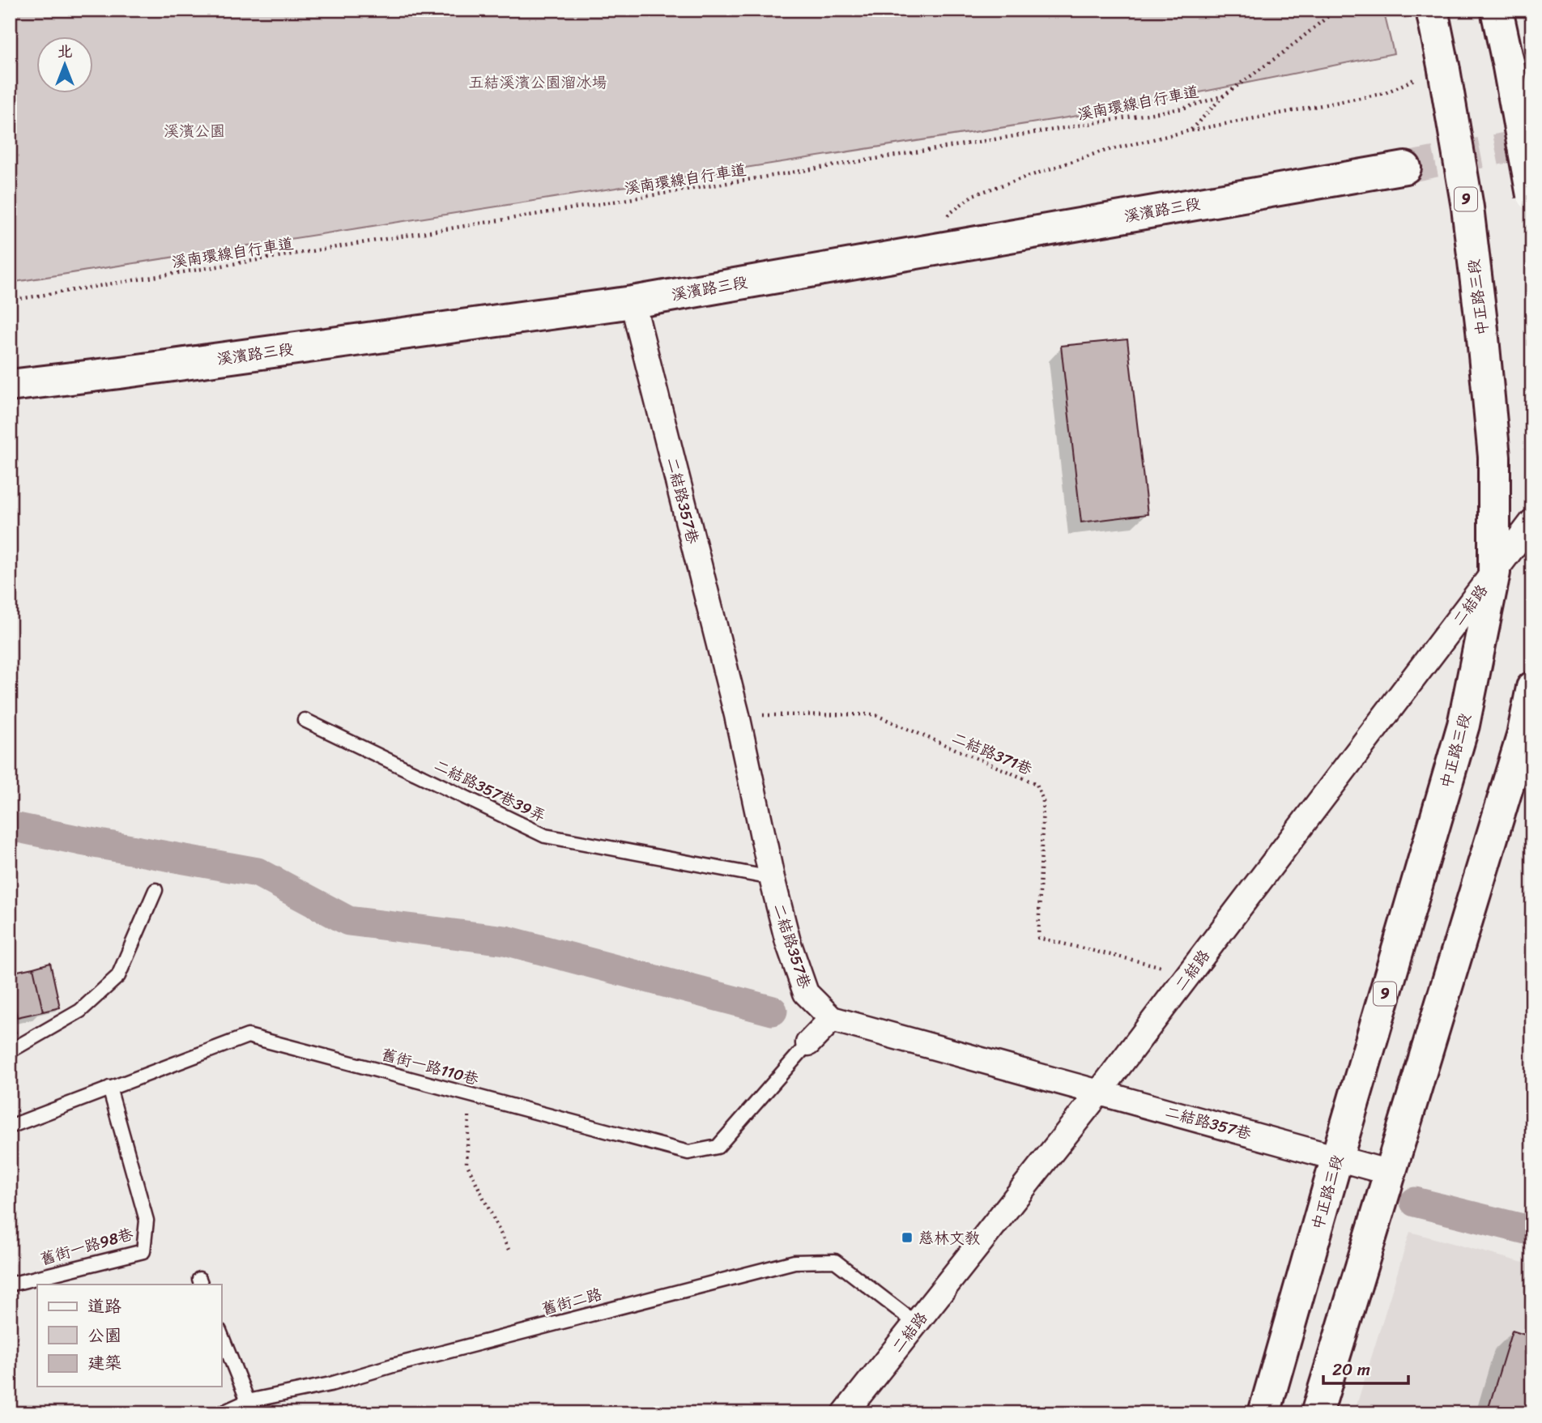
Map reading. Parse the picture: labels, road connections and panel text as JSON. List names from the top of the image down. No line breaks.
{"streets":{"main road":["9","溪濱路三段","中正路三段"],"street":["二結路357巷","二結路"],"lane":["二結路357巷39弄","舊街一路110巷","舊街一路98巷","舊街二路"],"path":["溪南環線自行車道","二結路371巷"]},"crossings":[["溪濱路三段","二結路357巷"],["中正路三段","二結路357巷"],["中正路三段","二結路"],["二結路357巷","二結路"],["二結路357巷","二結路371巷"],["二結路357巷","二結路357巷39弄"],["二結路","二結路371巷"],["二結路","舊街二路"],["舊街一路110巷","舊街一路98巷"]],"parks":["五結溪濱公園溜冰場","溪濱公園"],"places":{"transit":["慈林文教"]},"legend":["道路","公園","建築"],"scale_bar":"20 m","north":"top"}
